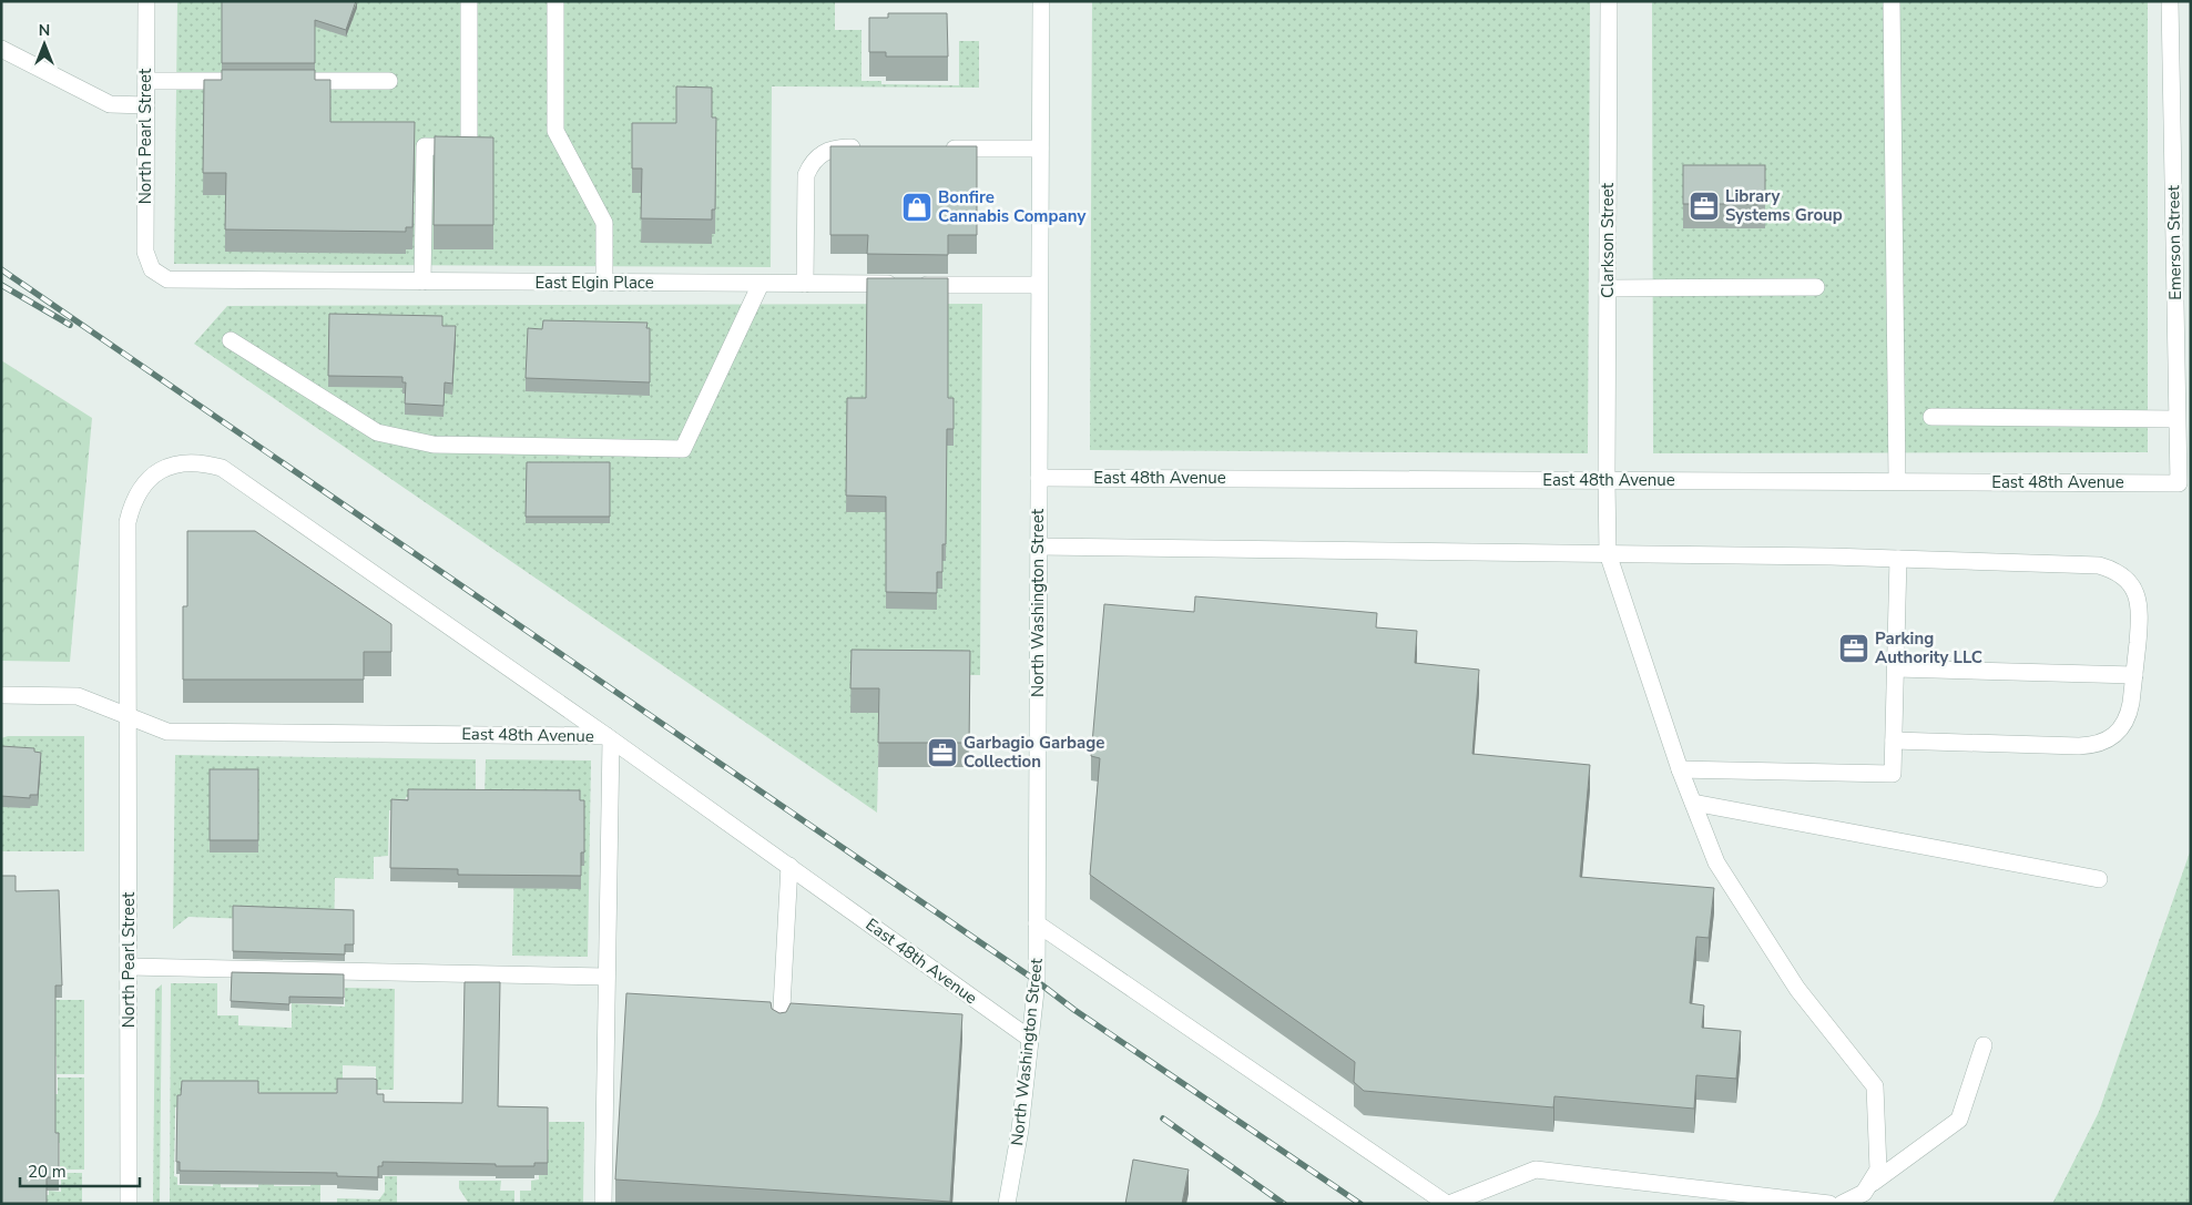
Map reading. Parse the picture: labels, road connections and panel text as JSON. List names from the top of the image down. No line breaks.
{"streets":{"street":["North Pearl Street","Clarkson Street","Emerson Street","East Elgin Place","East 48th Avenue","North Washington Street"]},"crossings":[["North Pearl Street","East Elgin Place"],["North Pearl Street","East 48th Avenue"],["Clarkson Street","East 48th Avenue"],["Emerson Street","East 48th Avenue"],["East Elgin Place","North Washington Street"],["East 48th Avenue","North Washington Street"]],"places":{"office":["Library Systems Group","Parking Authority LLC","Garbagio Garbage Collection"],"shop":["Bonfire Cannabis Company"]},"scale_bar":"20 m","north":"top"}
